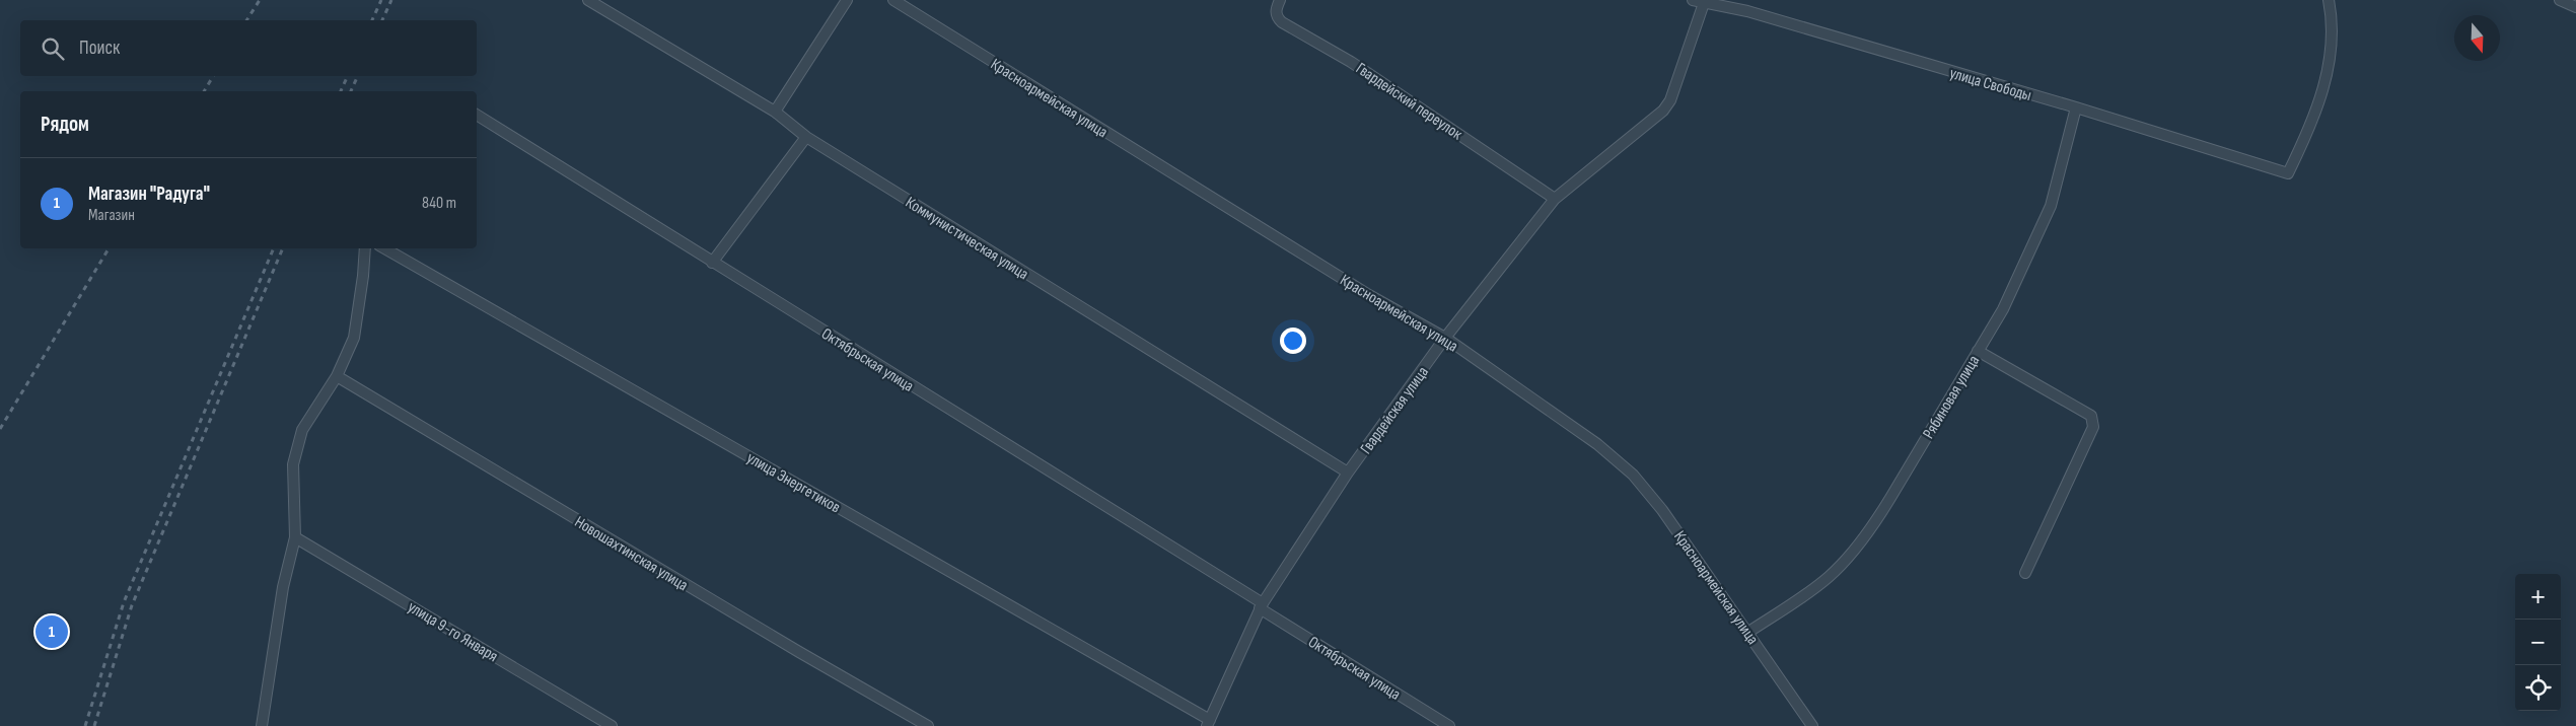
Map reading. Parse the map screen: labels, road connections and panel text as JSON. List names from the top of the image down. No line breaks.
{"streets":{"street":["улица Свободы","Красноармейская улица","Гвардейский переулок","Коммунистическая улица","Октябрьская улица","Рябиновая улица","Гвардейская улица","улица Энергетиков","Новошахтинская улица","улица 9-го Января"]},"crossings":[["улица Свободы","Рябиновая улица"],["улица Свободы","Гвардейская улица"],["Красноармейская улица","Рябиновая улица"],["Красноармейская улица","Гвардейская улица"],["Гвардейский переулок","Гвардейская улица"],["Коммунистическая улица","Гвардейская улица"],["Октябрьская улица","Гвардейская улица"],["Гвардейская улица","улица Энергетиков"]],"north":"bottom","page":{"search":"Поиск","heading":"Рядом","list":[{"mark":"1","name":"Магазин \"Радуга\"","note":"Магазин","value":"840 m"}],"map_buttons":["+","−"],"pins":"1"}}
